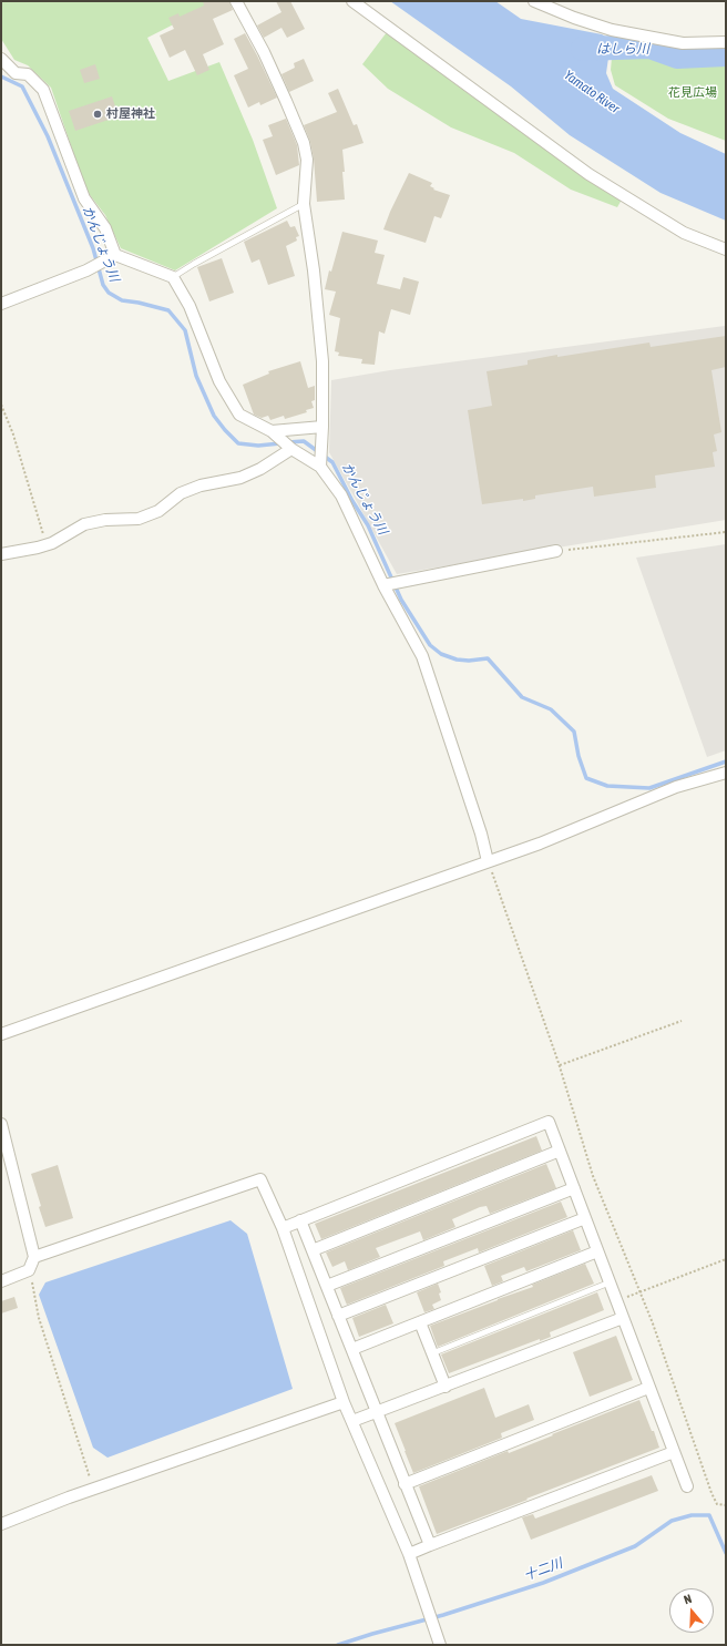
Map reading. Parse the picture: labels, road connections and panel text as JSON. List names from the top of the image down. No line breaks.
{"water":["はしら川","Yamato River","かんじょう川","十二川"],"parks":["花見広場"],"places":["村屋神社"],"north":"top"}
